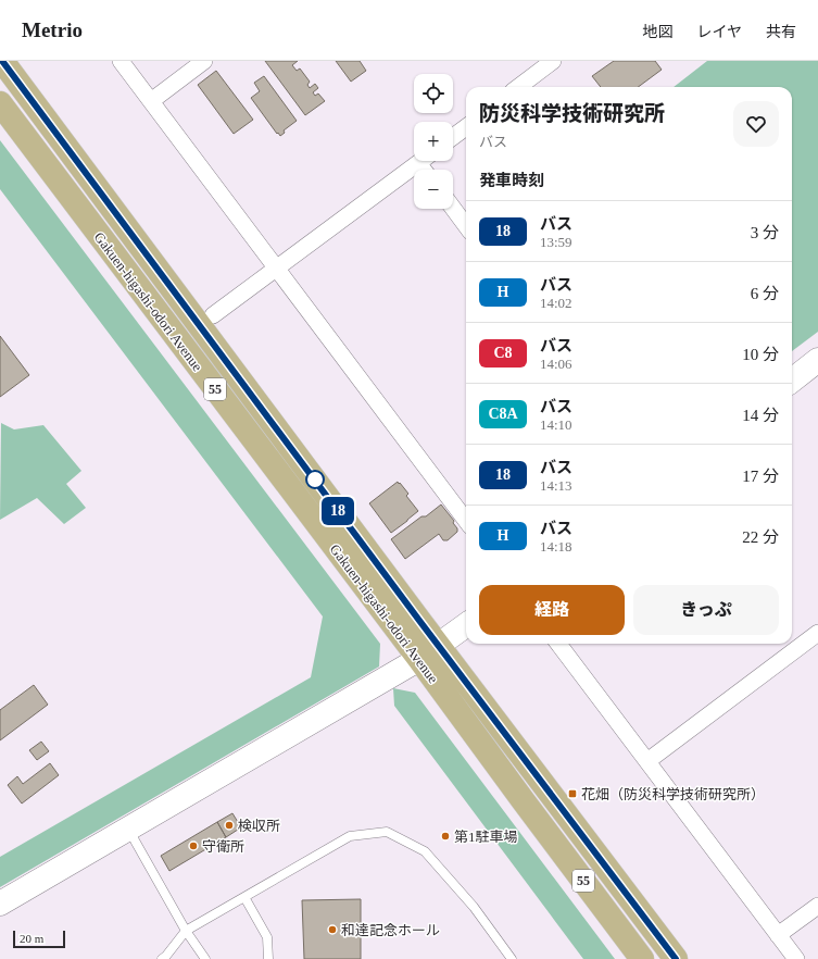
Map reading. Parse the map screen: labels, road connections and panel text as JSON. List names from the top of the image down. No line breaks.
{"streets":{"main road":["Gakuen-higashi-odori Avenue","55"]},"places":{"transit":["花畑（防災科学技術研究所）"],"other":["検収所","第1駐車場","守衛所","和達記念ホール"]},"lines":["bus line 18"],"scale_bar":"20 m","page":{"header":"Metrio","nav":["地図","レイヤ","共有"],"on_map":"18","map_buttons":["+","−"],"heading":[["防災科学技術研究所","バス"],"発車時刻"],"list":[{"mark":"18","name":"バス","note":"13:59","value":"3 分"},{"mark":"H","name":"バス","note":"14:02","value":"6 分"},{"mark":"C8","name":"バス","note":"14:06","value":"10 分"},{"mark":"C8A","name":"バス","note":"14:10","value":"14 分"},{"mark":"18","name":"バス","note":"14:13","value":"17 分"},{"mark":"H","name":"バス","note":"14:18","value":"22 分"}],"buttons":["経路","きっぷ"],"scale":"20 m"}}
